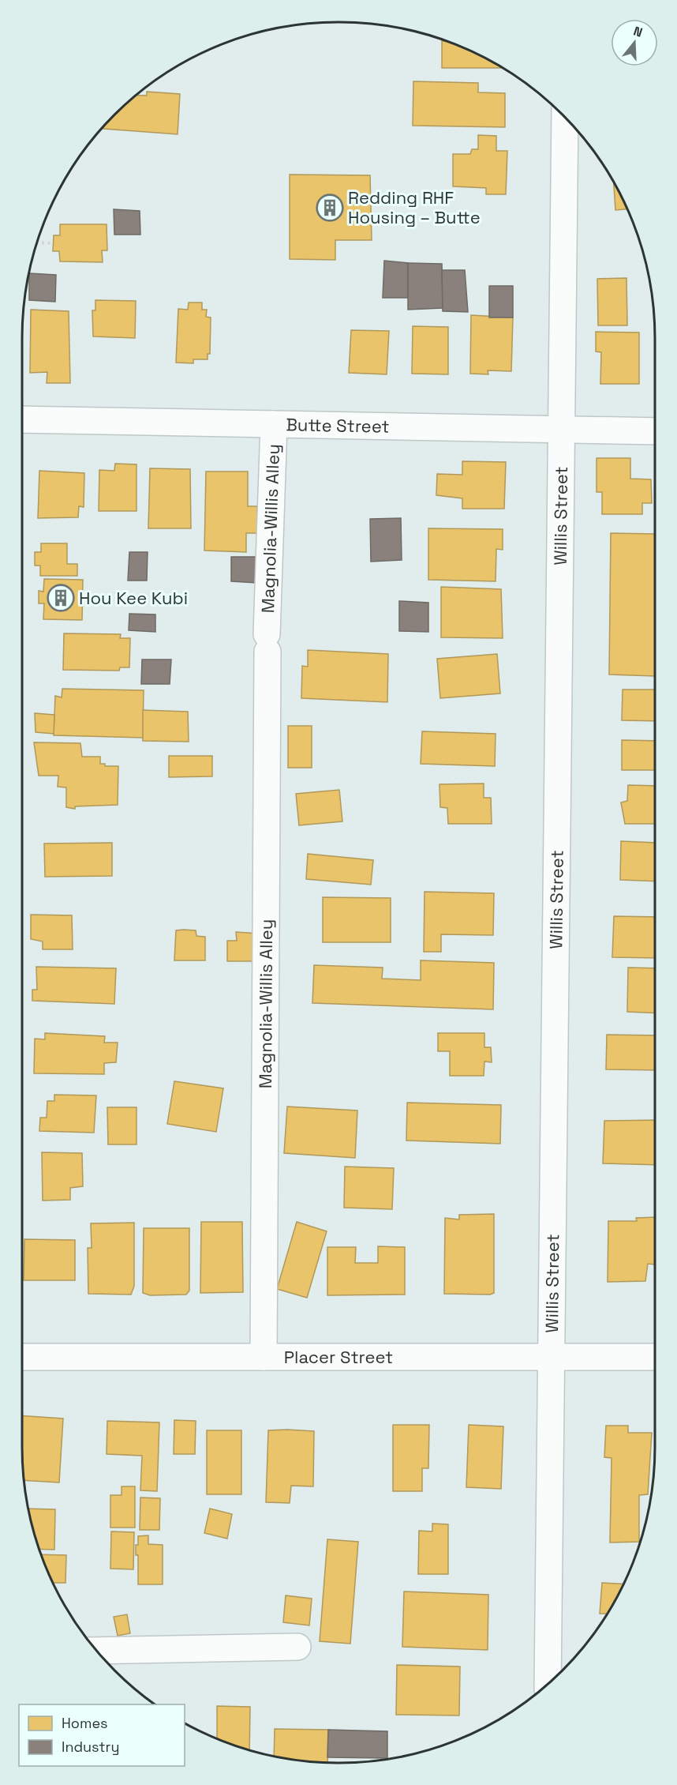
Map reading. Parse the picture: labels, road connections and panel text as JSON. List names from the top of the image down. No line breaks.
{"streets":{"street":["Butte Street","Willis Street","Magnolia-Willis Alley","Placer Street"]},"crossings":[["Butte Street","Willis Street"],["Butte Street","Magnolia-Willis Alley"],["Willis Street","Placer Street"],["Magnolia-Willis Alley","Placer Street"]],"places":{"building":["Redding RHF Housing – Butte","Hou Kee Kubi"]},"legend":["Homes","Industry"],"north":"top"}
